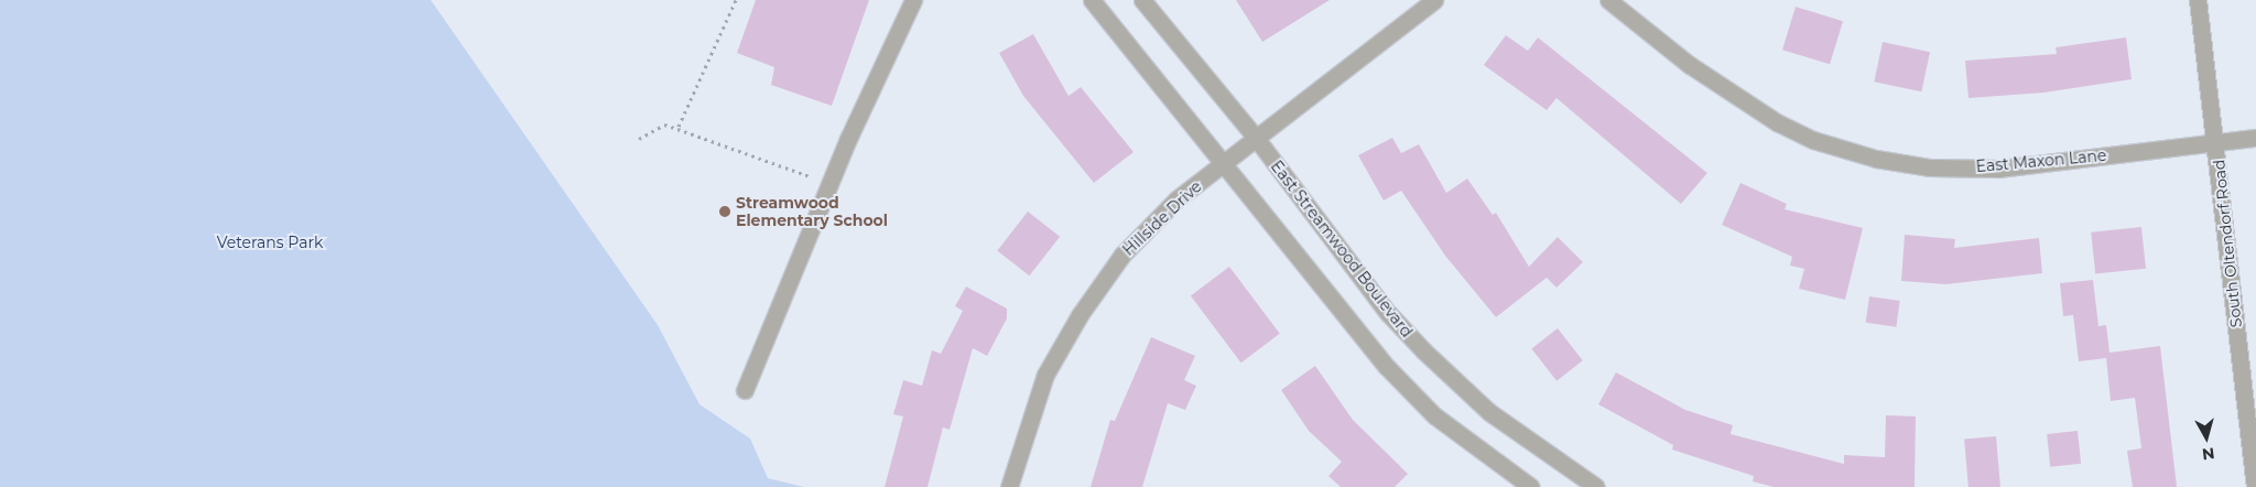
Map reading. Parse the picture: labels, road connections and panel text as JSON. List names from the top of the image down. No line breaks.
{"streets":{"street":["East Maxon Lane","Hillside Drive","South Oltendorf Road","East Streamwood Boulevard"]},"crossings":[["East Maxon Lane","South Oltendorf Road"],["Hillside Drive","East Streamwood Boulevard"]],"parks":["Veterans Park"],"places":["Streamwood Elementary School"],"north":"bottom"}
